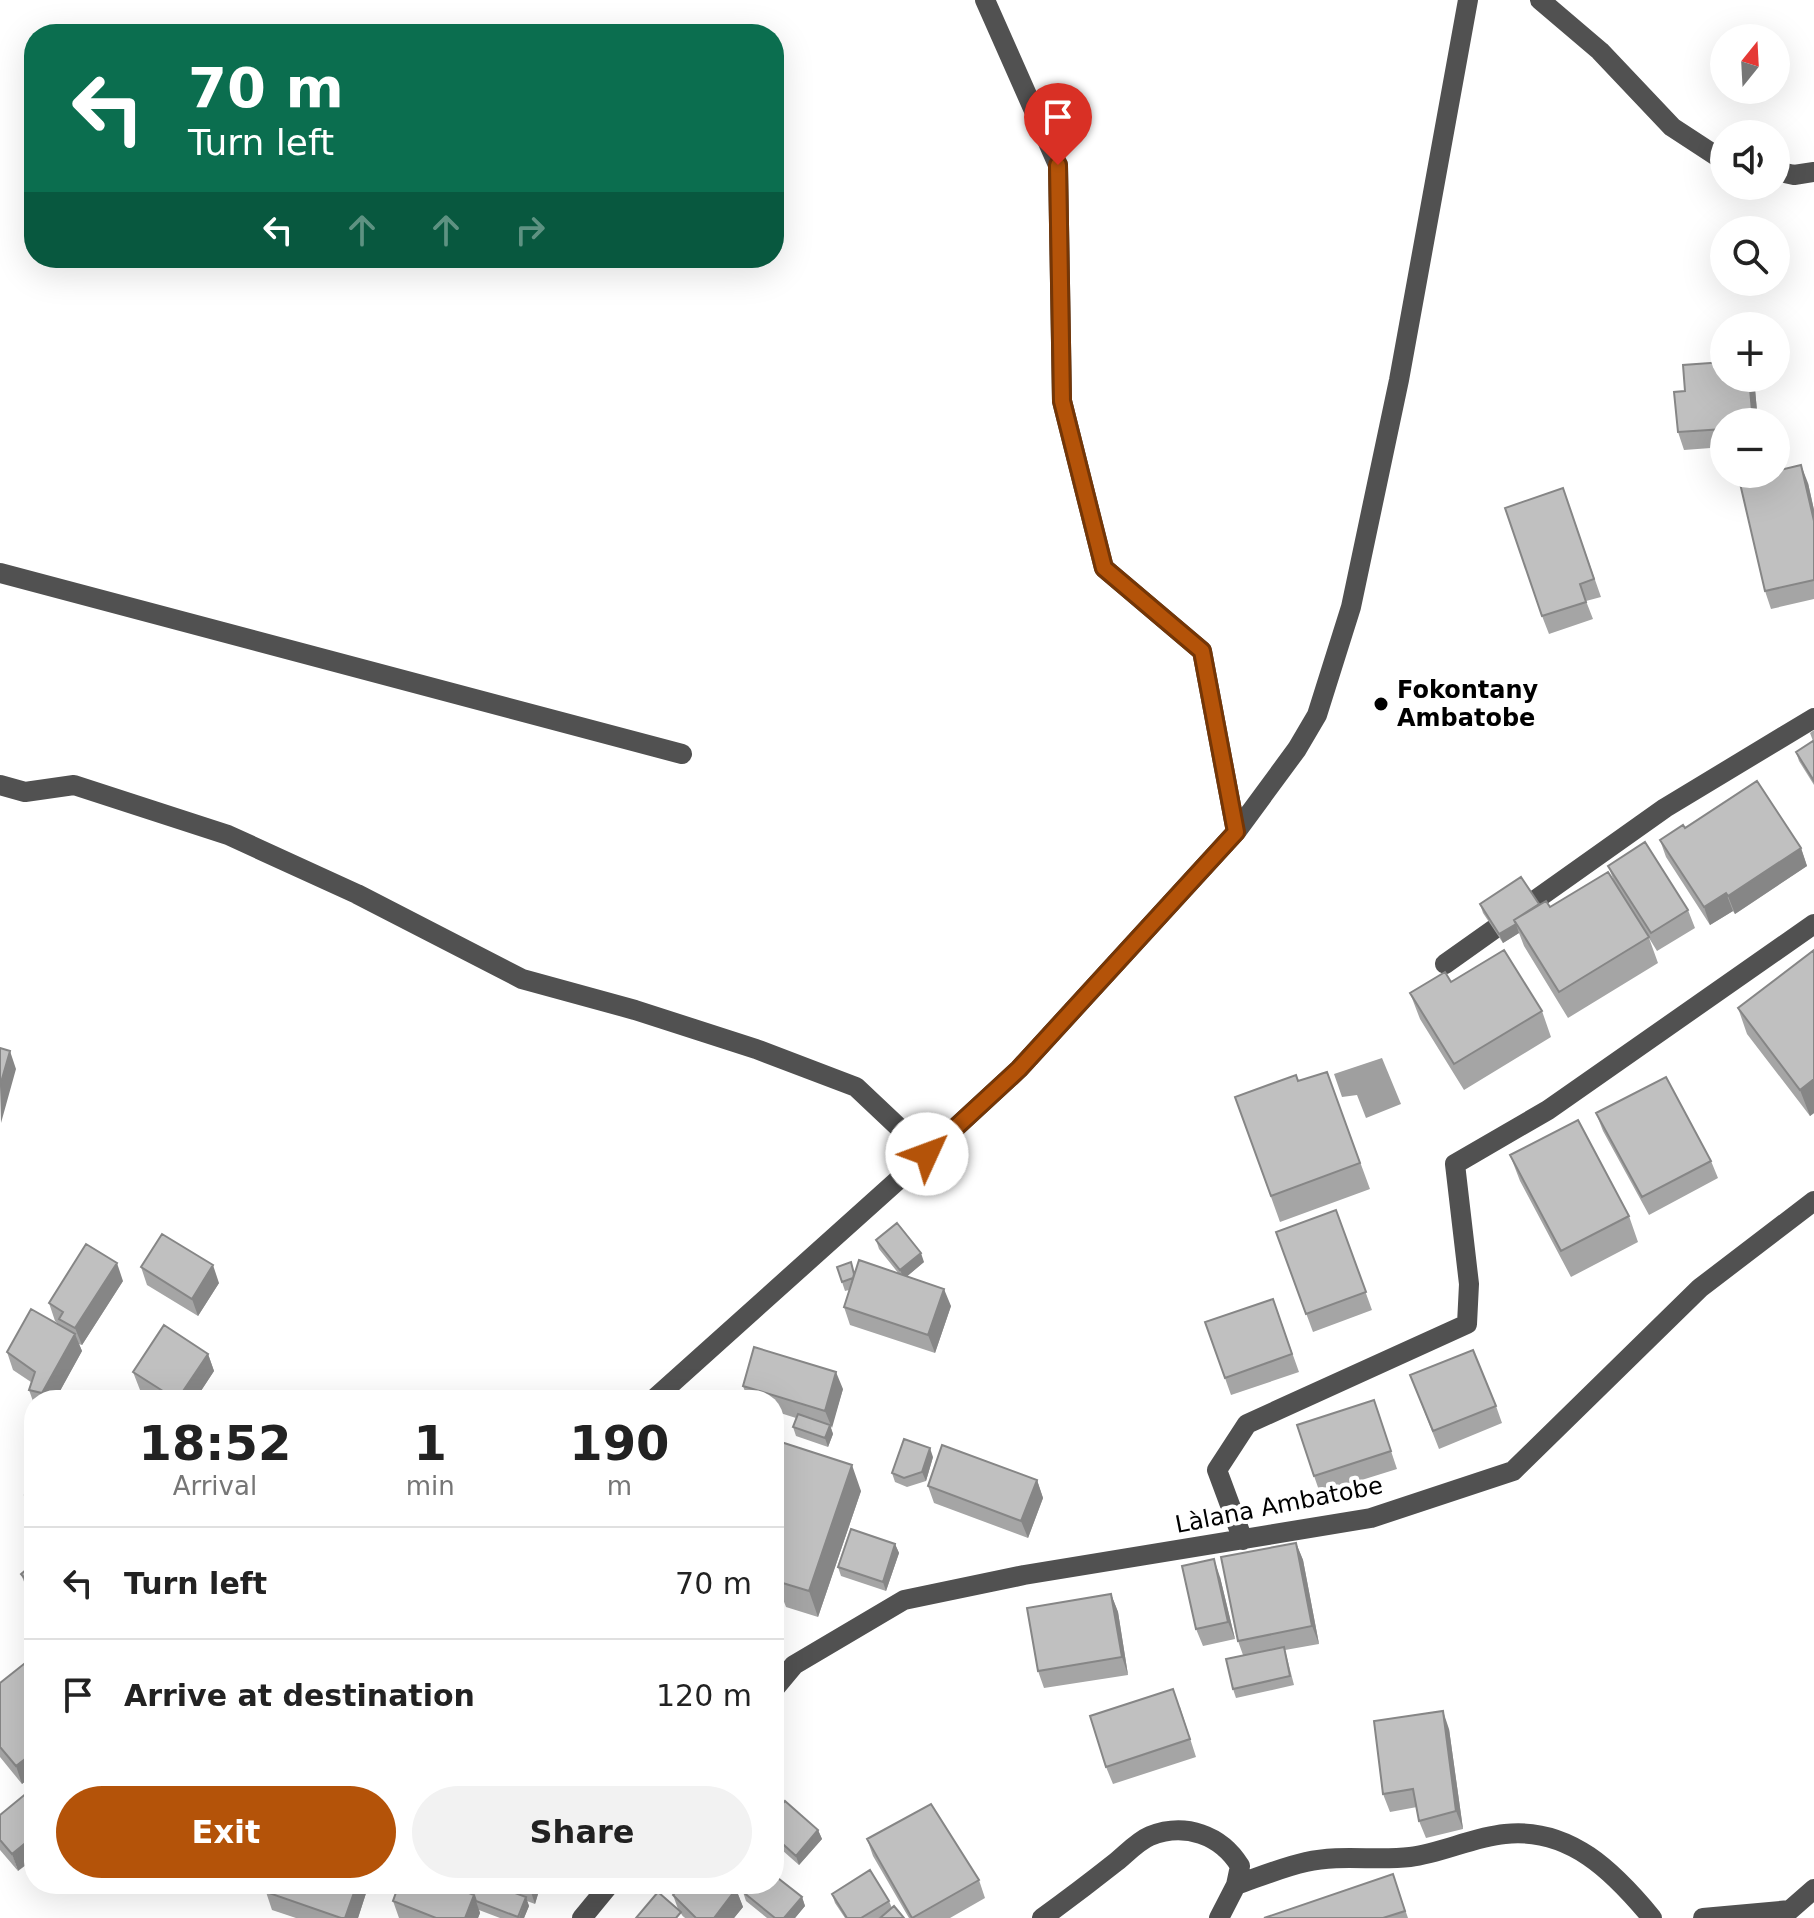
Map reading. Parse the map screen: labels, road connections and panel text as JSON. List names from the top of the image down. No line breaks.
{"streets":{"street":["Làlana Ambatobe"]},"places":["Fokontany Ambatobe"],"north":"top","page":{"map_buttons":["+","−"],"turn":["70 m","Turn left"],"eta":["18:52","Arrival","1","min","190","m"],"list":[{"name":"Turn left","value":"70 m"},{"name":"Arrive at destination","value":"120 m"}],"buttons":["Exit","Share"]}}
